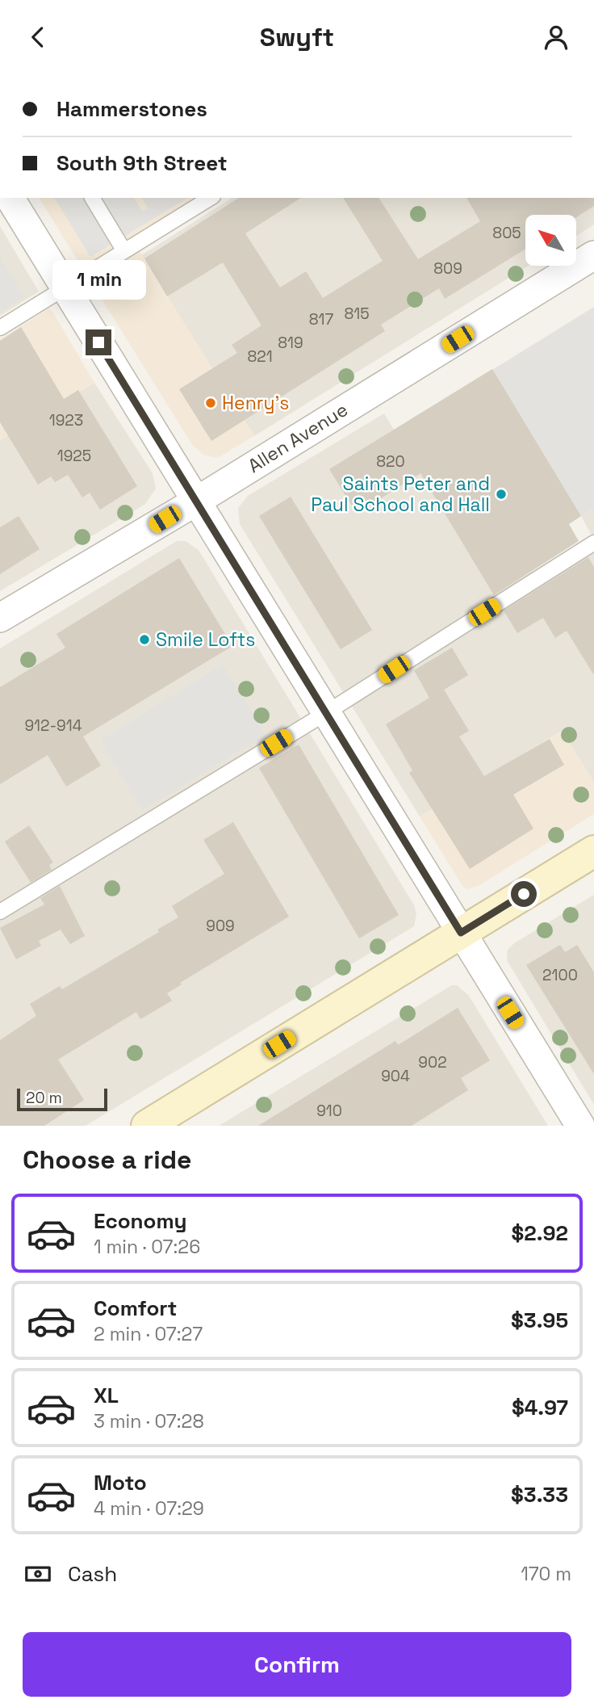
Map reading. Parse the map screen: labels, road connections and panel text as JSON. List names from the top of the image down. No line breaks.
{"streets":{"street":["Allen Avenue"]},"places":["Henry's","Saints Peter and Paul School and Hall","Smile Lofts"],"house_numbers":["805","809","815","817","819","821","1923","1925","820","912-914","909","2100","902","904","910"],"scale_bar":"20 m","north":"top left","page":{"header":"Swyft","banner":["Hammerstones","South 9th Street"],"bubble":"1 min","scale":"20 m","heading":"Choose a ride","list":[{"name":"Economy","note":"1 min · 07:26","value":"$2.92"},{"name":"Comfort","note":"2 min · 07:27","value":"$3.95"},{"name":"XL","note":"3 min · 07:28","value":"$4.97"},{"name":"Moto","note":"4 min · 07:29","value":"$3.33"}],"pay":["Cash","170 m"],"buttons":"Confirm"}}
